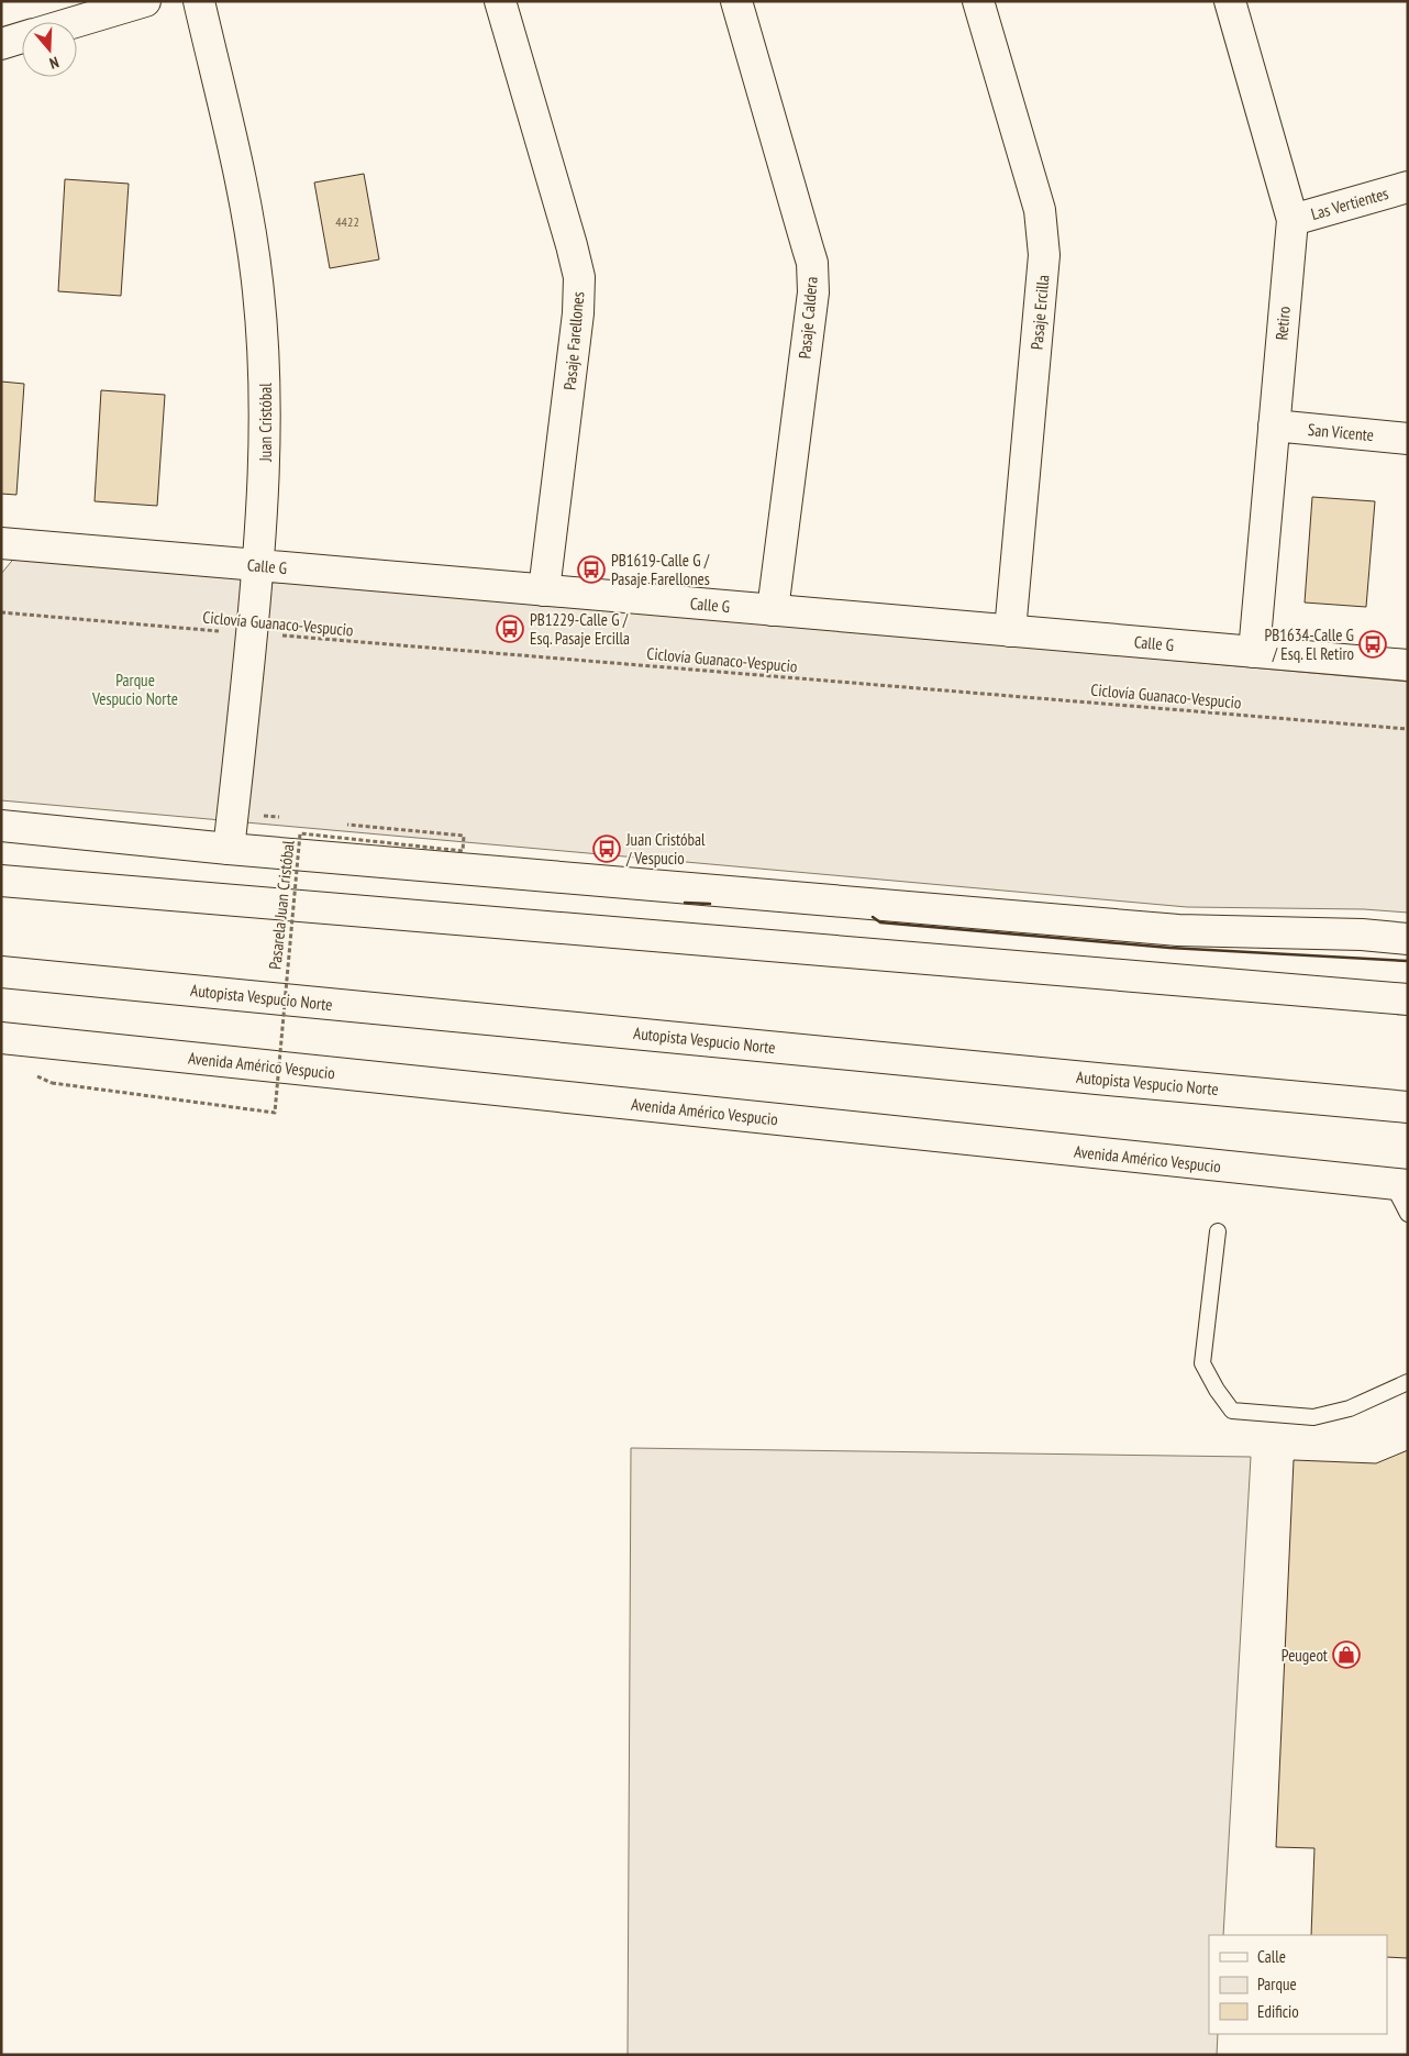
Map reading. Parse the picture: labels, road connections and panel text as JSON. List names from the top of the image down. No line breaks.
{"streets":{"main road":["Las Vertientes","Pasaje Ercilla","Pasaje Caldera","Retiro","Pasaje Farellones","Juan Cristóbal","San Vicente","Calle G","Autopista Vespucio Norte","Avenida Américo Vespucio"],"path":["Ciclovía Guanaco-Vespucio","Pasarela Juan Cristóbal"]},"crossings":[["Las Vertientes","Retiro"],["Pasaje Ercilla","Calle G"],["Pasaje Caldera","Calle G"],["Retiro","San Vicente"],["Retiro","Calle G"],["Pasaje Farellones","Calle G"],["Juan Cristóbal","Calle G"],["Juan Cristóbal","Ciclovía Guanaco-Vespucio"]],"parks":["Parque Vespucio Norte"],"places":{"bus stop":["PB1619-Calle G / Pasaje Farellones","PB1229-Calle G / Esq. Pasaje Ercilla","PB1634-Calle G / Esq. El Retiro","Juan Cristóbal / Vespucio"],"shop":["Peugeot"]},"house_numbers":["4422"],"legend":["Calle","Parque","Edificio"],"north":"bottom"}
